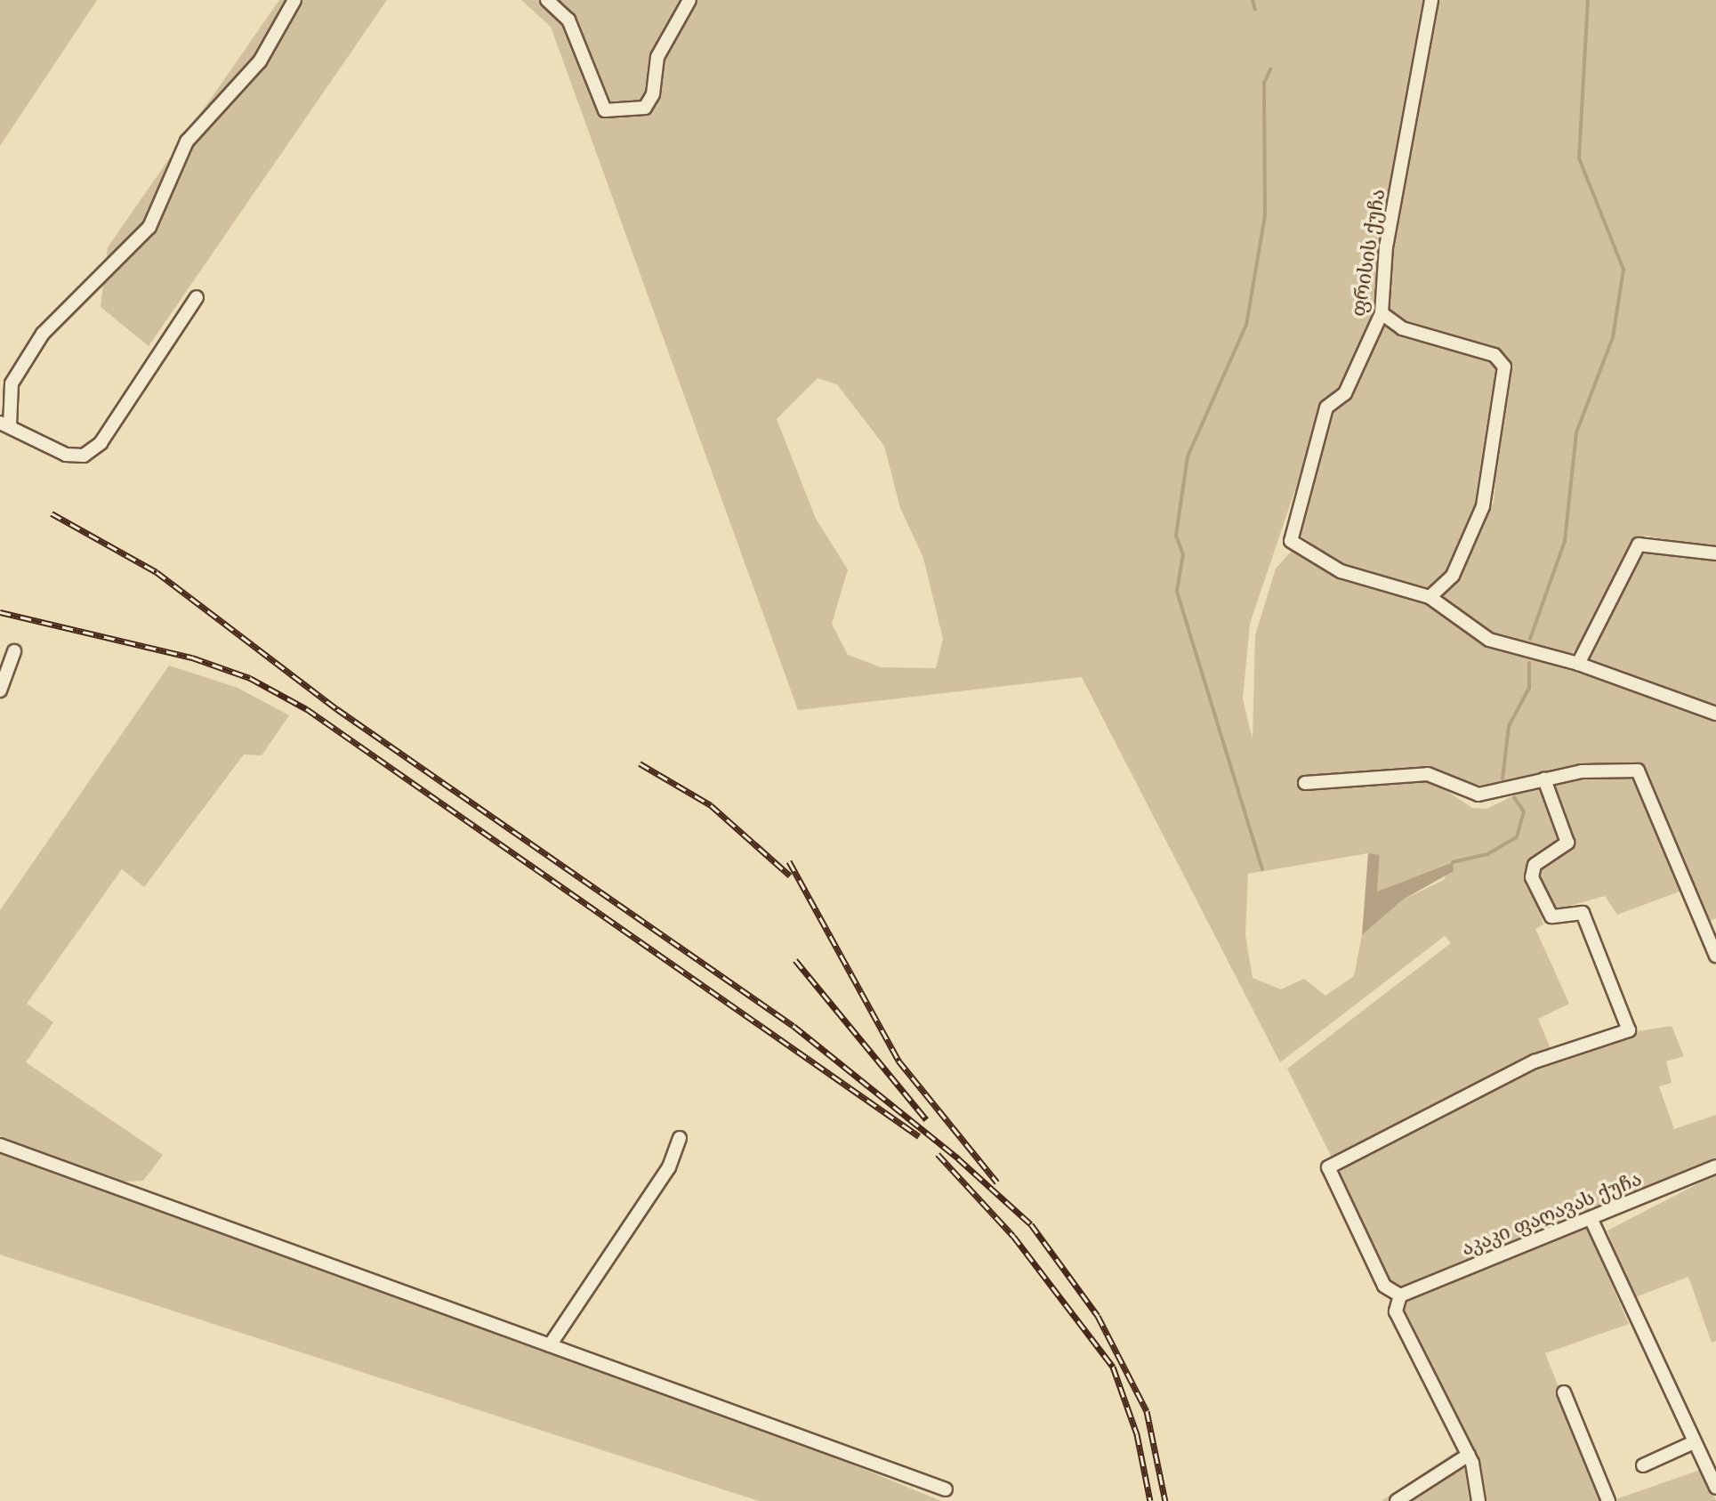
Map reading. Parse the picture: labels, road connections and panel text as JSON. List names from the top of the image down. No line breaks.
{"streets":{"street":["ფრისის ქუჩა","აკაკი ფაღავას ქუჩა"]}}
